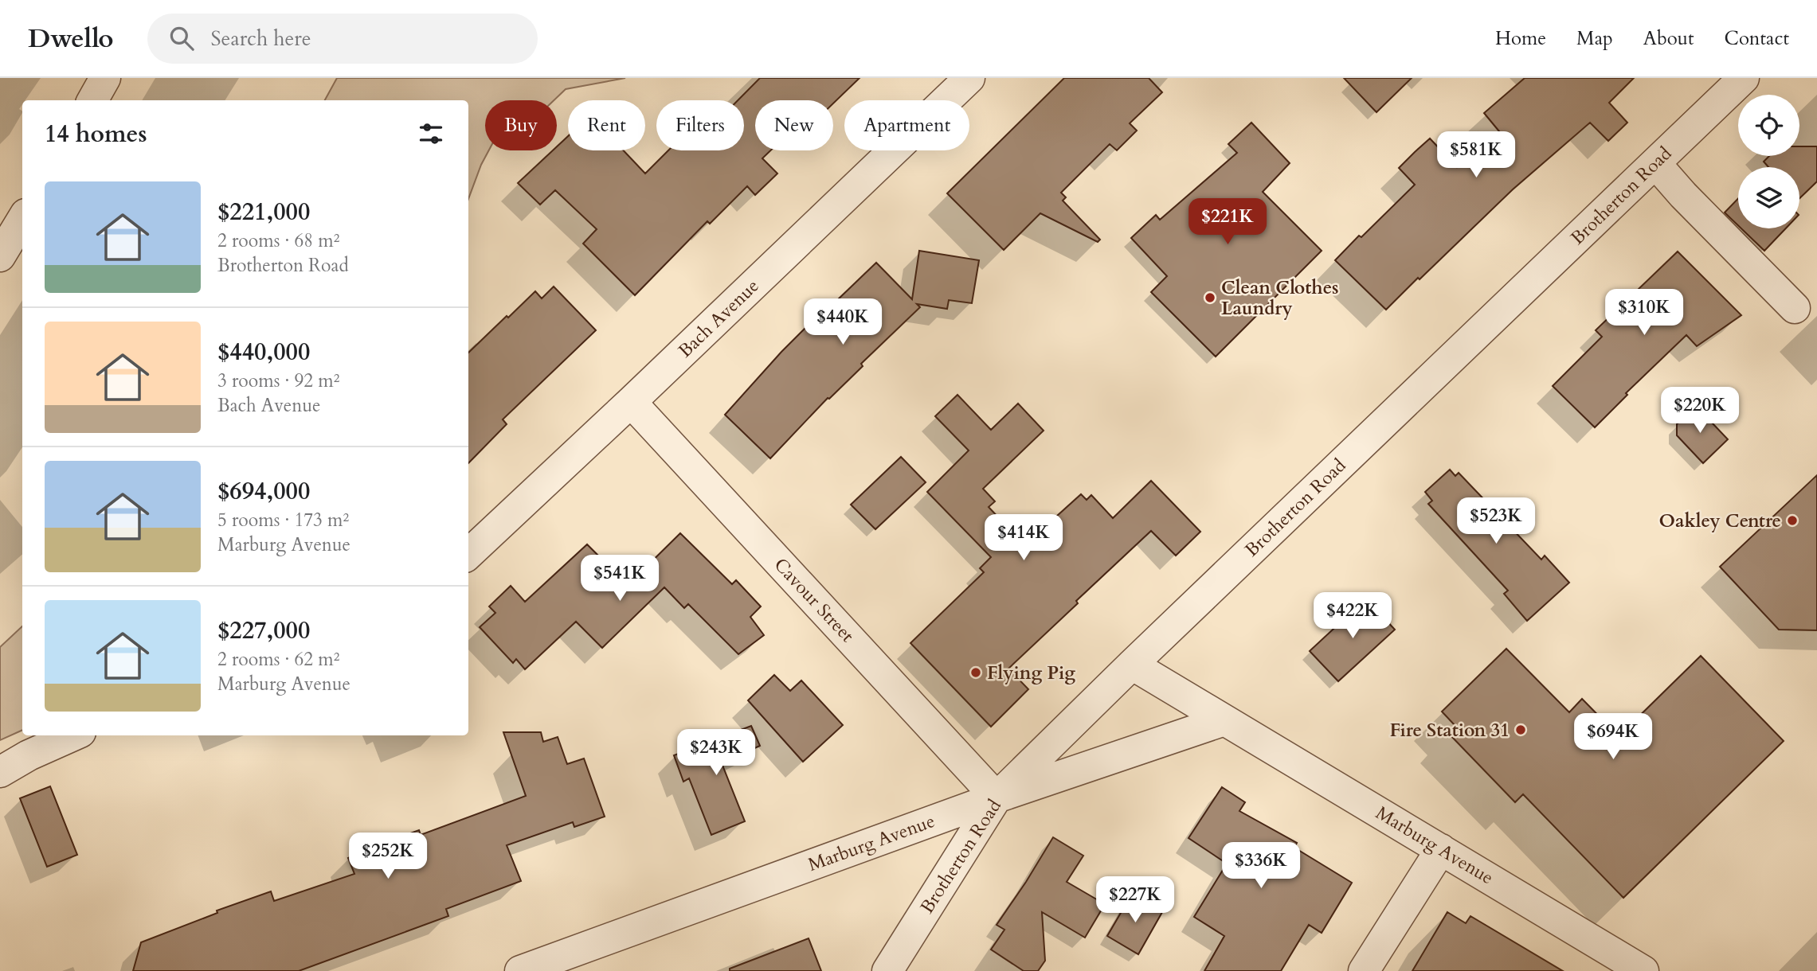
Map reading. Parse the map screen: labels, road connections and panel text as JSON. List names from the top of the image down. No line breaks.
{"streets":{"street":["Brotherton Road","Bach Avenue","Cavour Street","Marburg Avenue"]},"crossings":[["Brotherton Road","Cavour Street"],["Brotherton Road","Marburg Avenue"],["Bach Avenue","Cavour Street"],["Cavour Street","Marburg Avenue"]],"places":["Clean Clothes Laundry","Oakley Centre","Flying Pig","Fire Station 31"],"page":{"header":"Dwello","search":"Search here","nav":["Home","Map","About","Contact"],"chip":["Buy","Rent","Filters","New","Apartment"],"heading":"14 homes","price":["$581K","$221K","$310K","$440K","$220K","$523K","$414K","$541K","$422K","$694K","$243K","$252K","$336K","$227K"],"list":[{"name":"$221,000","note":"2 rooms · 68 m² · Brotherton Road"},{"name":"$440,000","note":"3 rooms · 92 m² · Bach Avenue"},{"name":"$694,000","note":"5 rooms · 173 m² · Marburg Avenue"},{"name":"$227,000","note":"2 rooms · 62 m² · Marburg Avenue"}]}}
